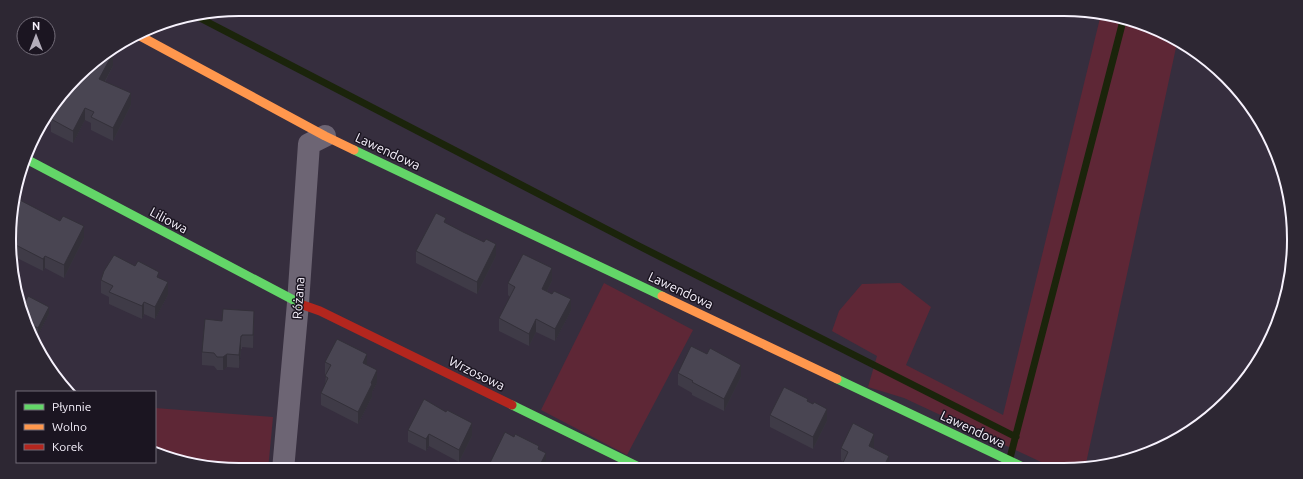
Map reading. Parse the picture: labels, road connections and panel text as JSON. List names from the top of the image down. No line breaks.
{"streets":{"street":["Lawendowa","Liliowa","Różana","Wrzosowa"]},"crossings":[["Lawendowa","Różana"],["Liliowa","Różana"],["Liliowa","Wrzosowa"],["Różana","Wrzosowa"]],"legend":["Płynnie","Wolno","Korek"],"north":"top"}
